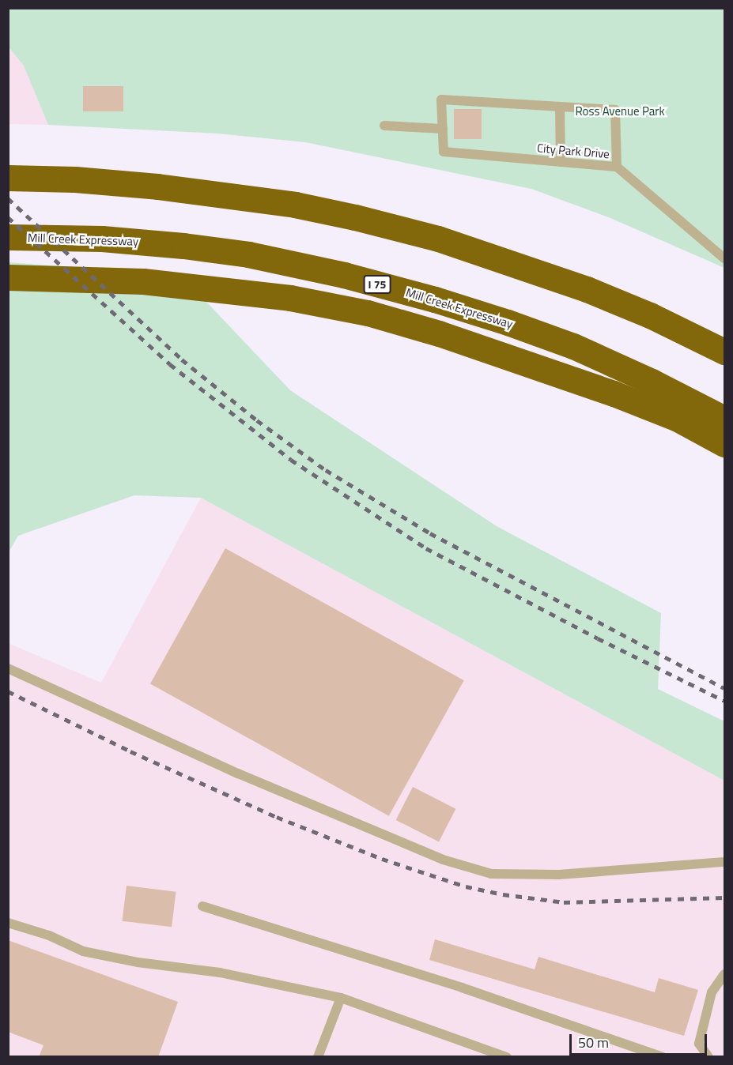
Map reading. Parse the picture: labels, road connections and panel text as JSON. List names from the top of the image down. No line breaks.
{"streets":{"highway":["Mill Creek Expressway","I 75"],"lane":["City Park Drive"]},"parks":["Ross Avenue Park"],"scale_bar":"50 m"}
